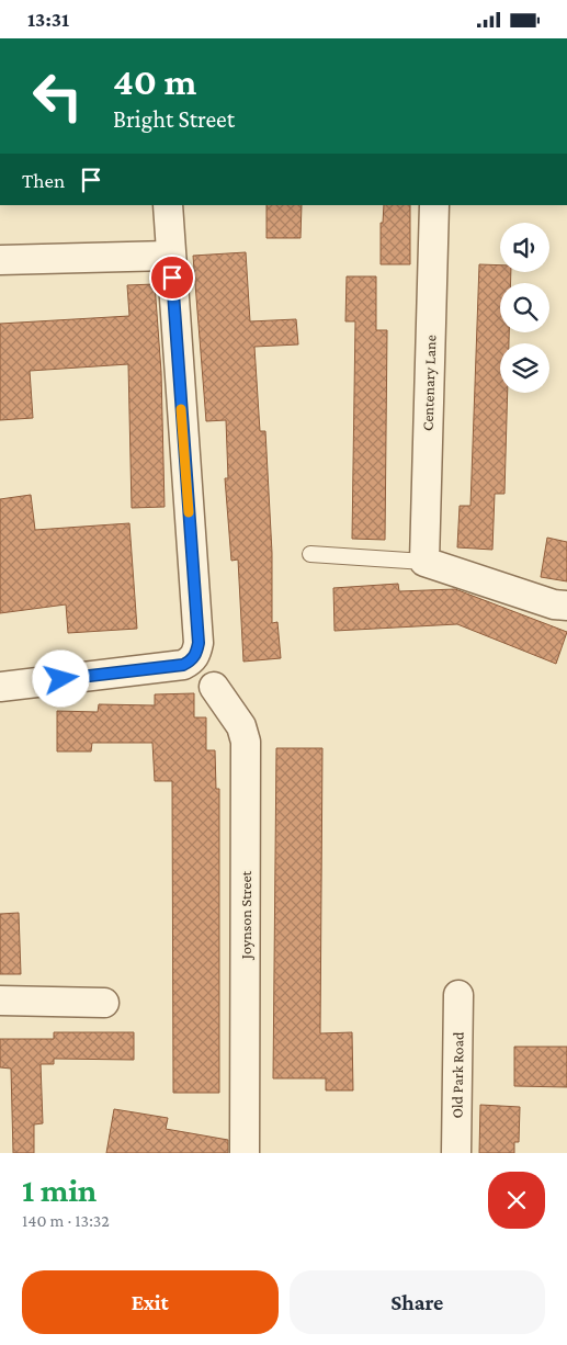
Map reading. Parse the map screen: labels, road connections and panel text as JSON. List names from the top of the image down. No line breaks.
{"streets":{"street":["Centenary Lane","Joynson Street","Old Park Road"]},"page":{"status":"13:31","turn":["40 m","Bright Street"],"then":"Then","heading":["1 min","140 m · 13:32"],"buttons":["Exit","Share"]}}
